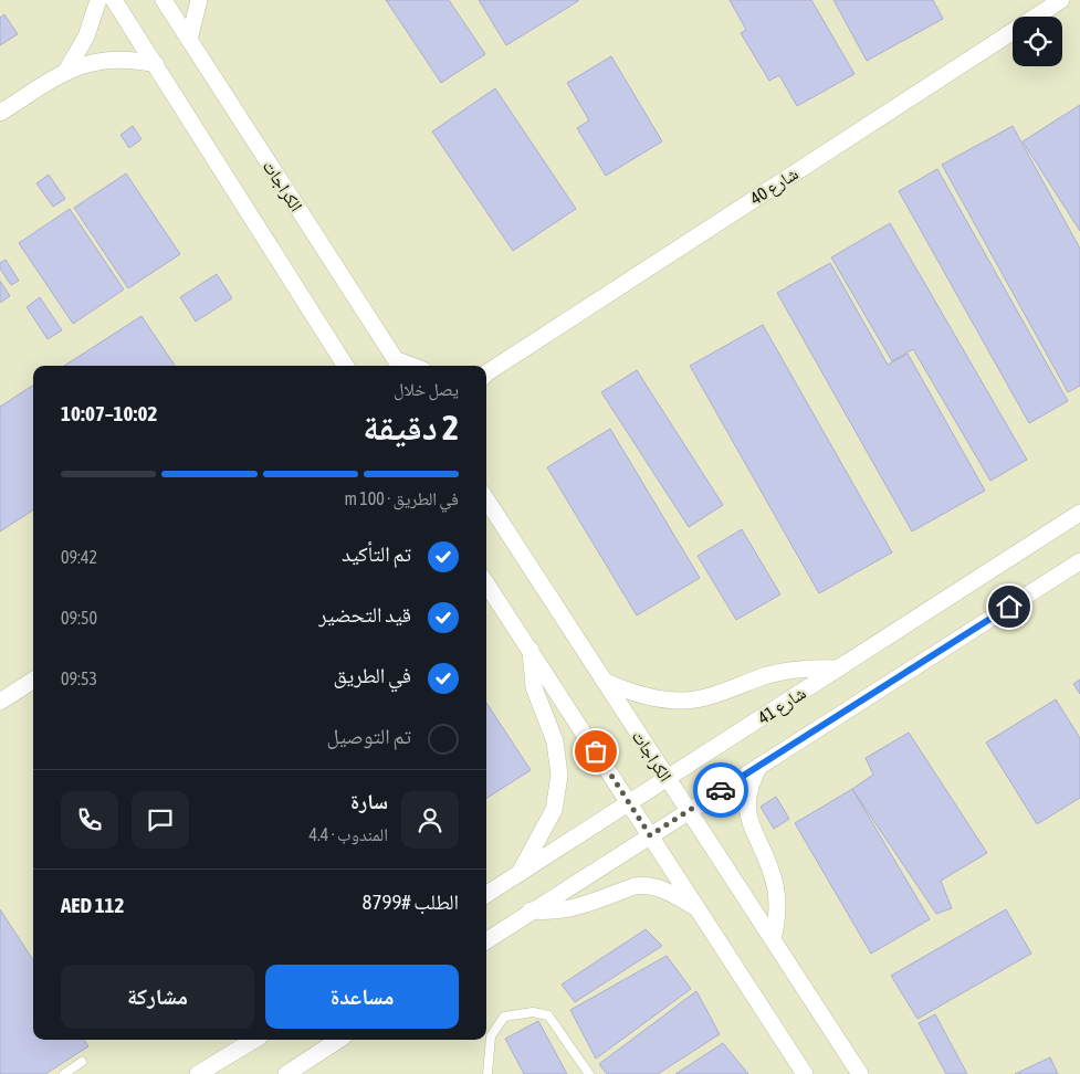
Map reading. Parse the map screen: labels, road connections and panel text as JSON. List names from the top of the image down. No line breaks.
{"streets":{"street":["الكراجات","شارع 40","شارع 41"]},"crossings":[["الكراجات","شارع 41"]],"page":{"heading":["2 دقيقة","يصل خلال","10:02–10:07"],"panel":["سارة","المندوب · 4.4","الطلب #8799","AED 112"],"bar":"في الطريق · 100 m","list":[["تم التأكيد","09:42"],["قيد التحضير","09:50"],["في الطريق","09:53"],"تم التوصيل"],"buttons":["مساعدة","مشاركة"]}}
